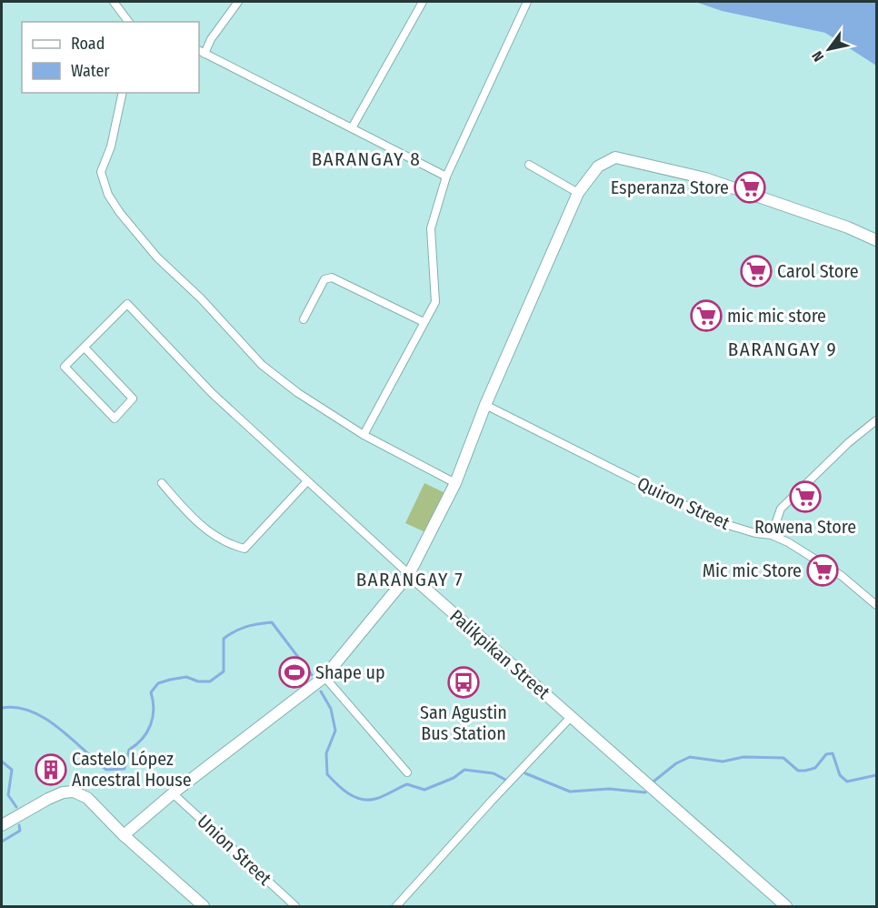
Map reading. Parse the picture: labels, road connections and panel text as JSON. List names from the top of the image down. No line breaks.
{"streets":{"street":["Quiron Street","Palikpikan Street","Union Street"]},"districts":["BARANGAY 8","BARANGAY 9","BARANGAY 7"],"places":{"supermarket":["Esperanza Store","Carol Store","mic mic store","Rowena Store","Mic mic Store"],"sports":["Shape up"],"bus stop":["San Agustin Bus Station"],"building":["Castelo López Ancestral House"]},"legend":["Road","Water"],"north":"bottom left"}
